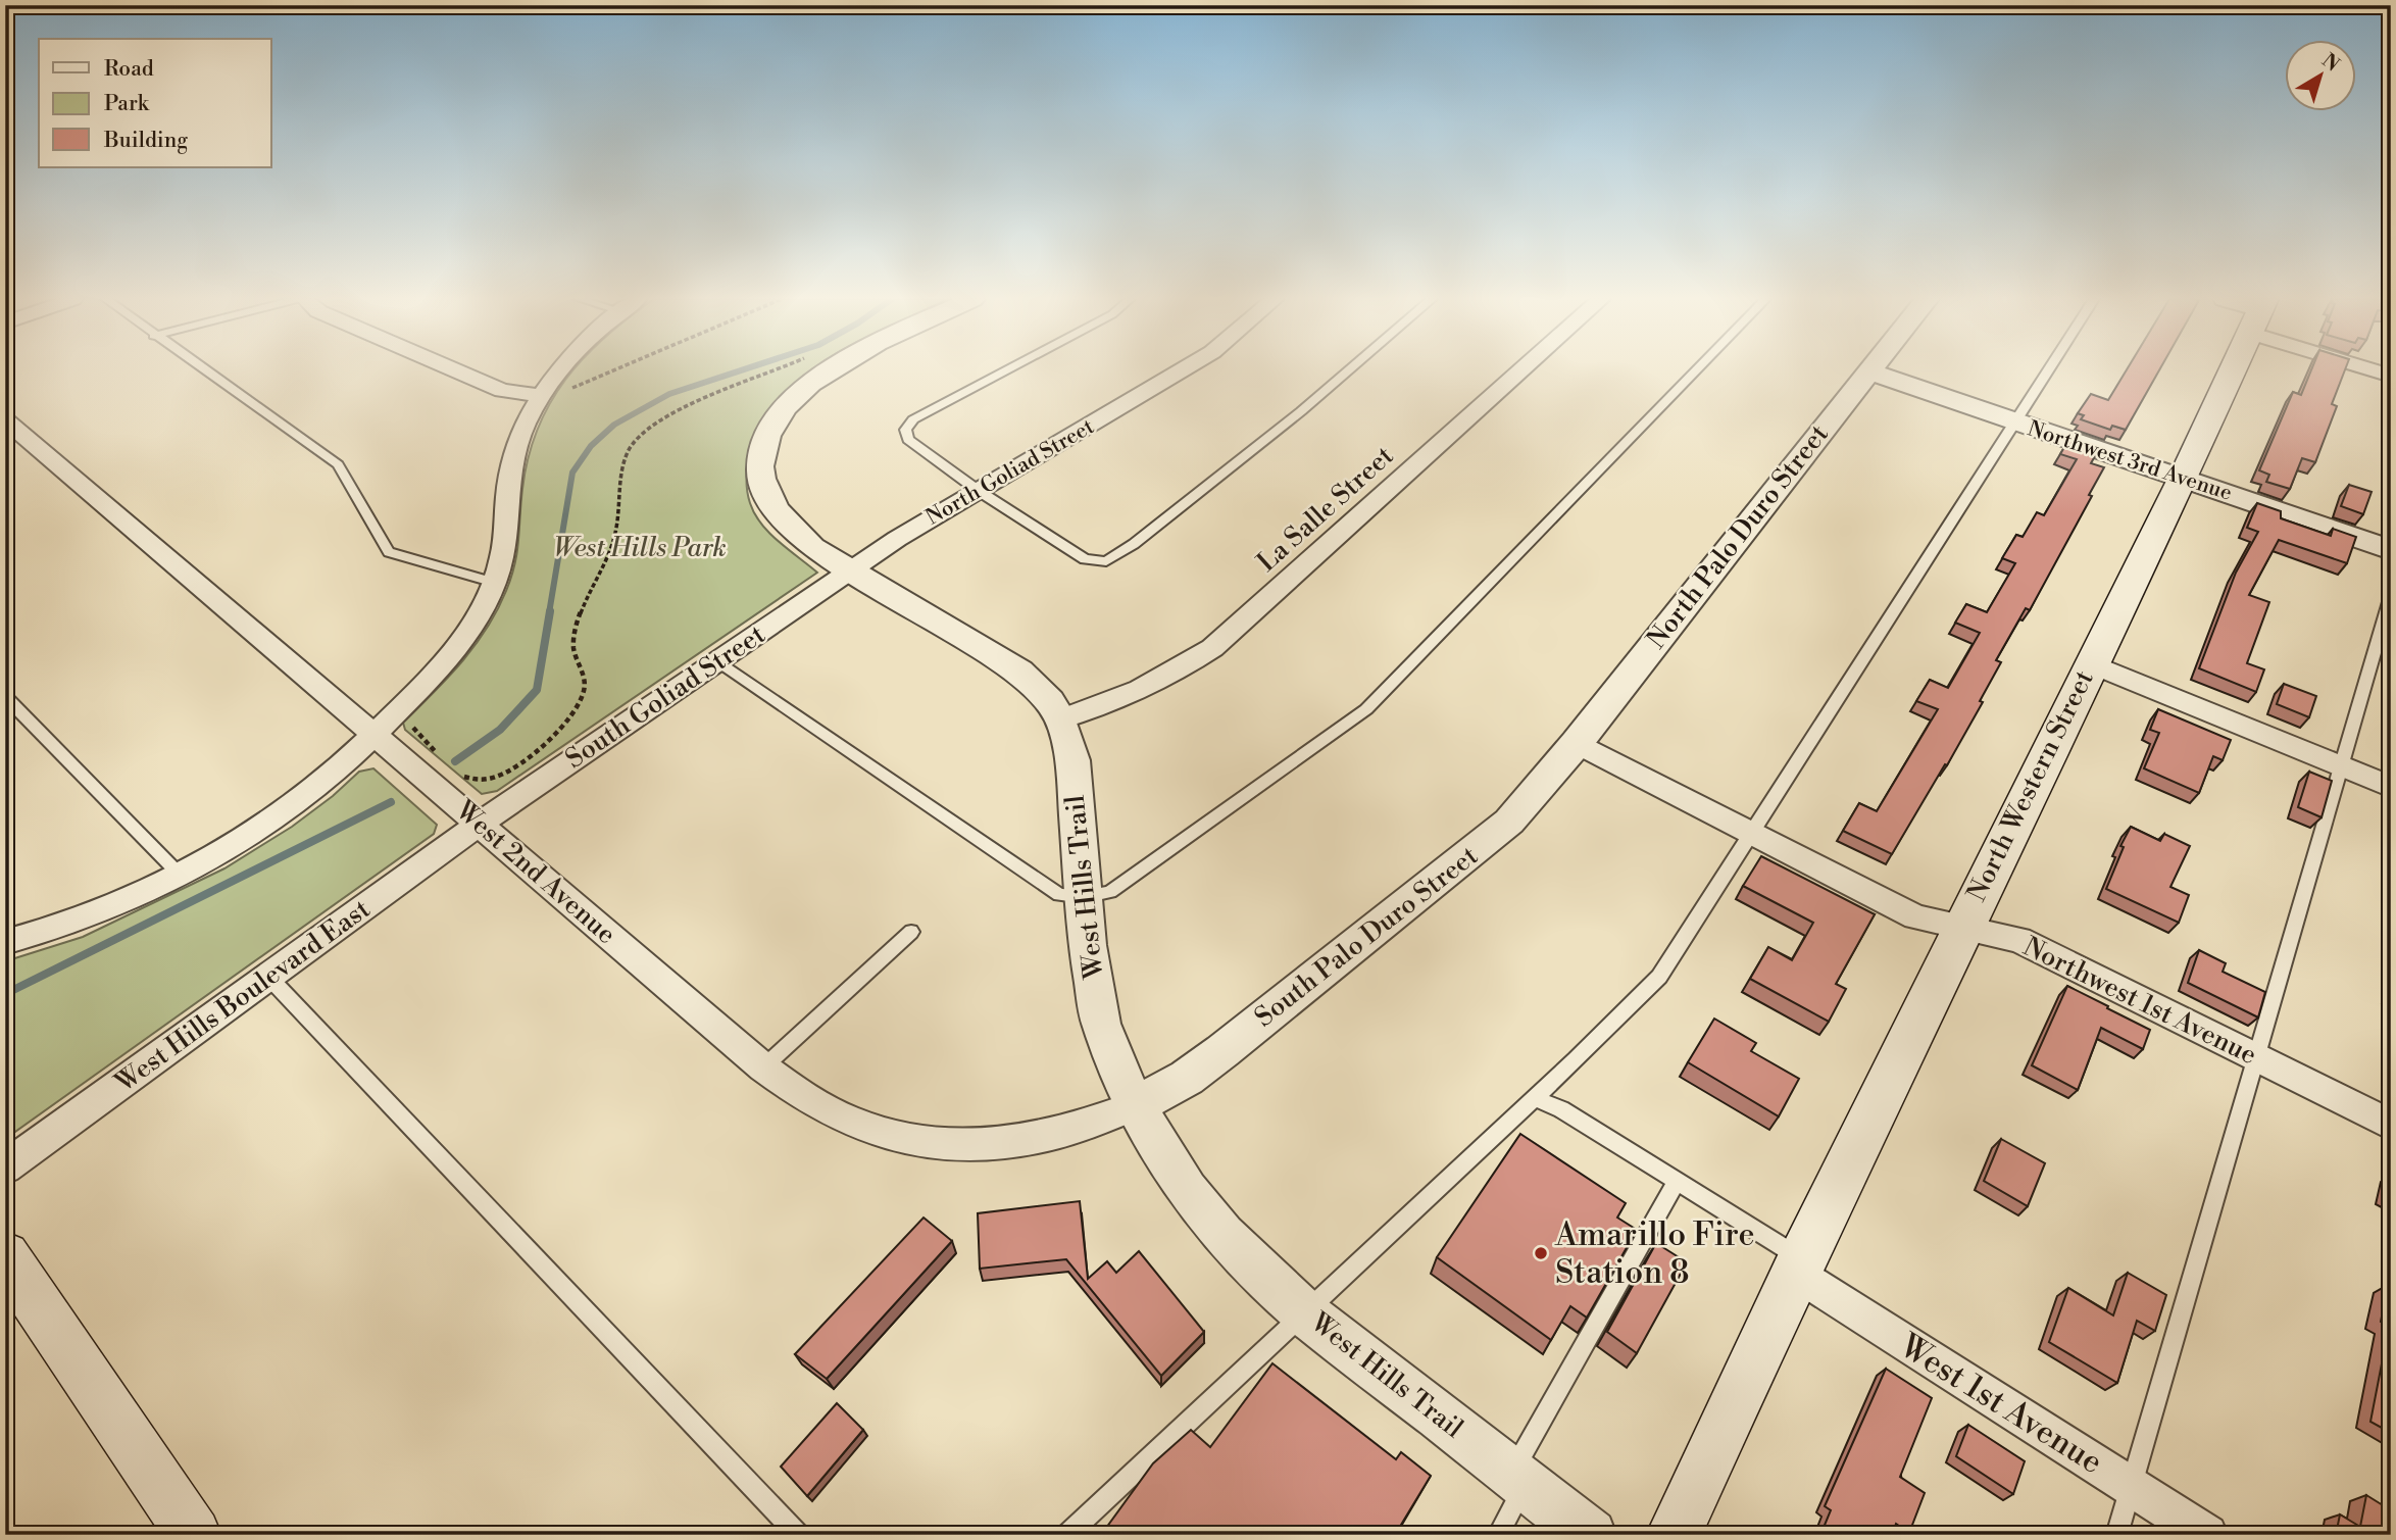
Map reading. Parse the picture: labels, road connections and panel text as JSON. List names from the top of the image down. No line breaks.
{"streets":{"main road":["North Western Street"],"street":["Northwest 3rd Avenue","North Goliad Street","La Salle Street","North Palo Duro Street","South Goliad Street","West 2nd Avenue","West Hills Trail","South Palo Duro Street","West Hills Boulevard East","Northwest 1st Avenue","West 1st Avenue"]},"crossings":[["Northwest 3rd Avenue","North Palo Duro Street"],["Northwest 3rd Avenue","North Western Street"],["North Goliad Street","South Goliad Street"],["North Goliad Street","West Hills Trail"],["La Salle Street","West Hills Trail"],["North Palo Duro Street","South Palo Duro Street"],["North Palo Duro Street","Northwest 1st Avenue"],["South Goliad Street","West 2nd Avenue"],["South Goliad Street","West Hills Trail"],["South Goliad Street","West Hills Boulevard East"],["North Western Street","Northwest 1st Avenue"],["North Western Street","West 1st Avenue"],["West 2nd Avenue","West Hills Trail"],["West 2nd Avenue","South Palo Duro Street"],["West 2nd Avenue","West Hills Boulevard East"],["West Hills Trail","South Palo Duro Street"],["South Palo Duro Street","Northwest 1st Avenue"]],"parks":["West Hills Park"],"places":["Amarillo Fire Station 8"],"legend":["Road","Park","Building"],"north":"top right"}
